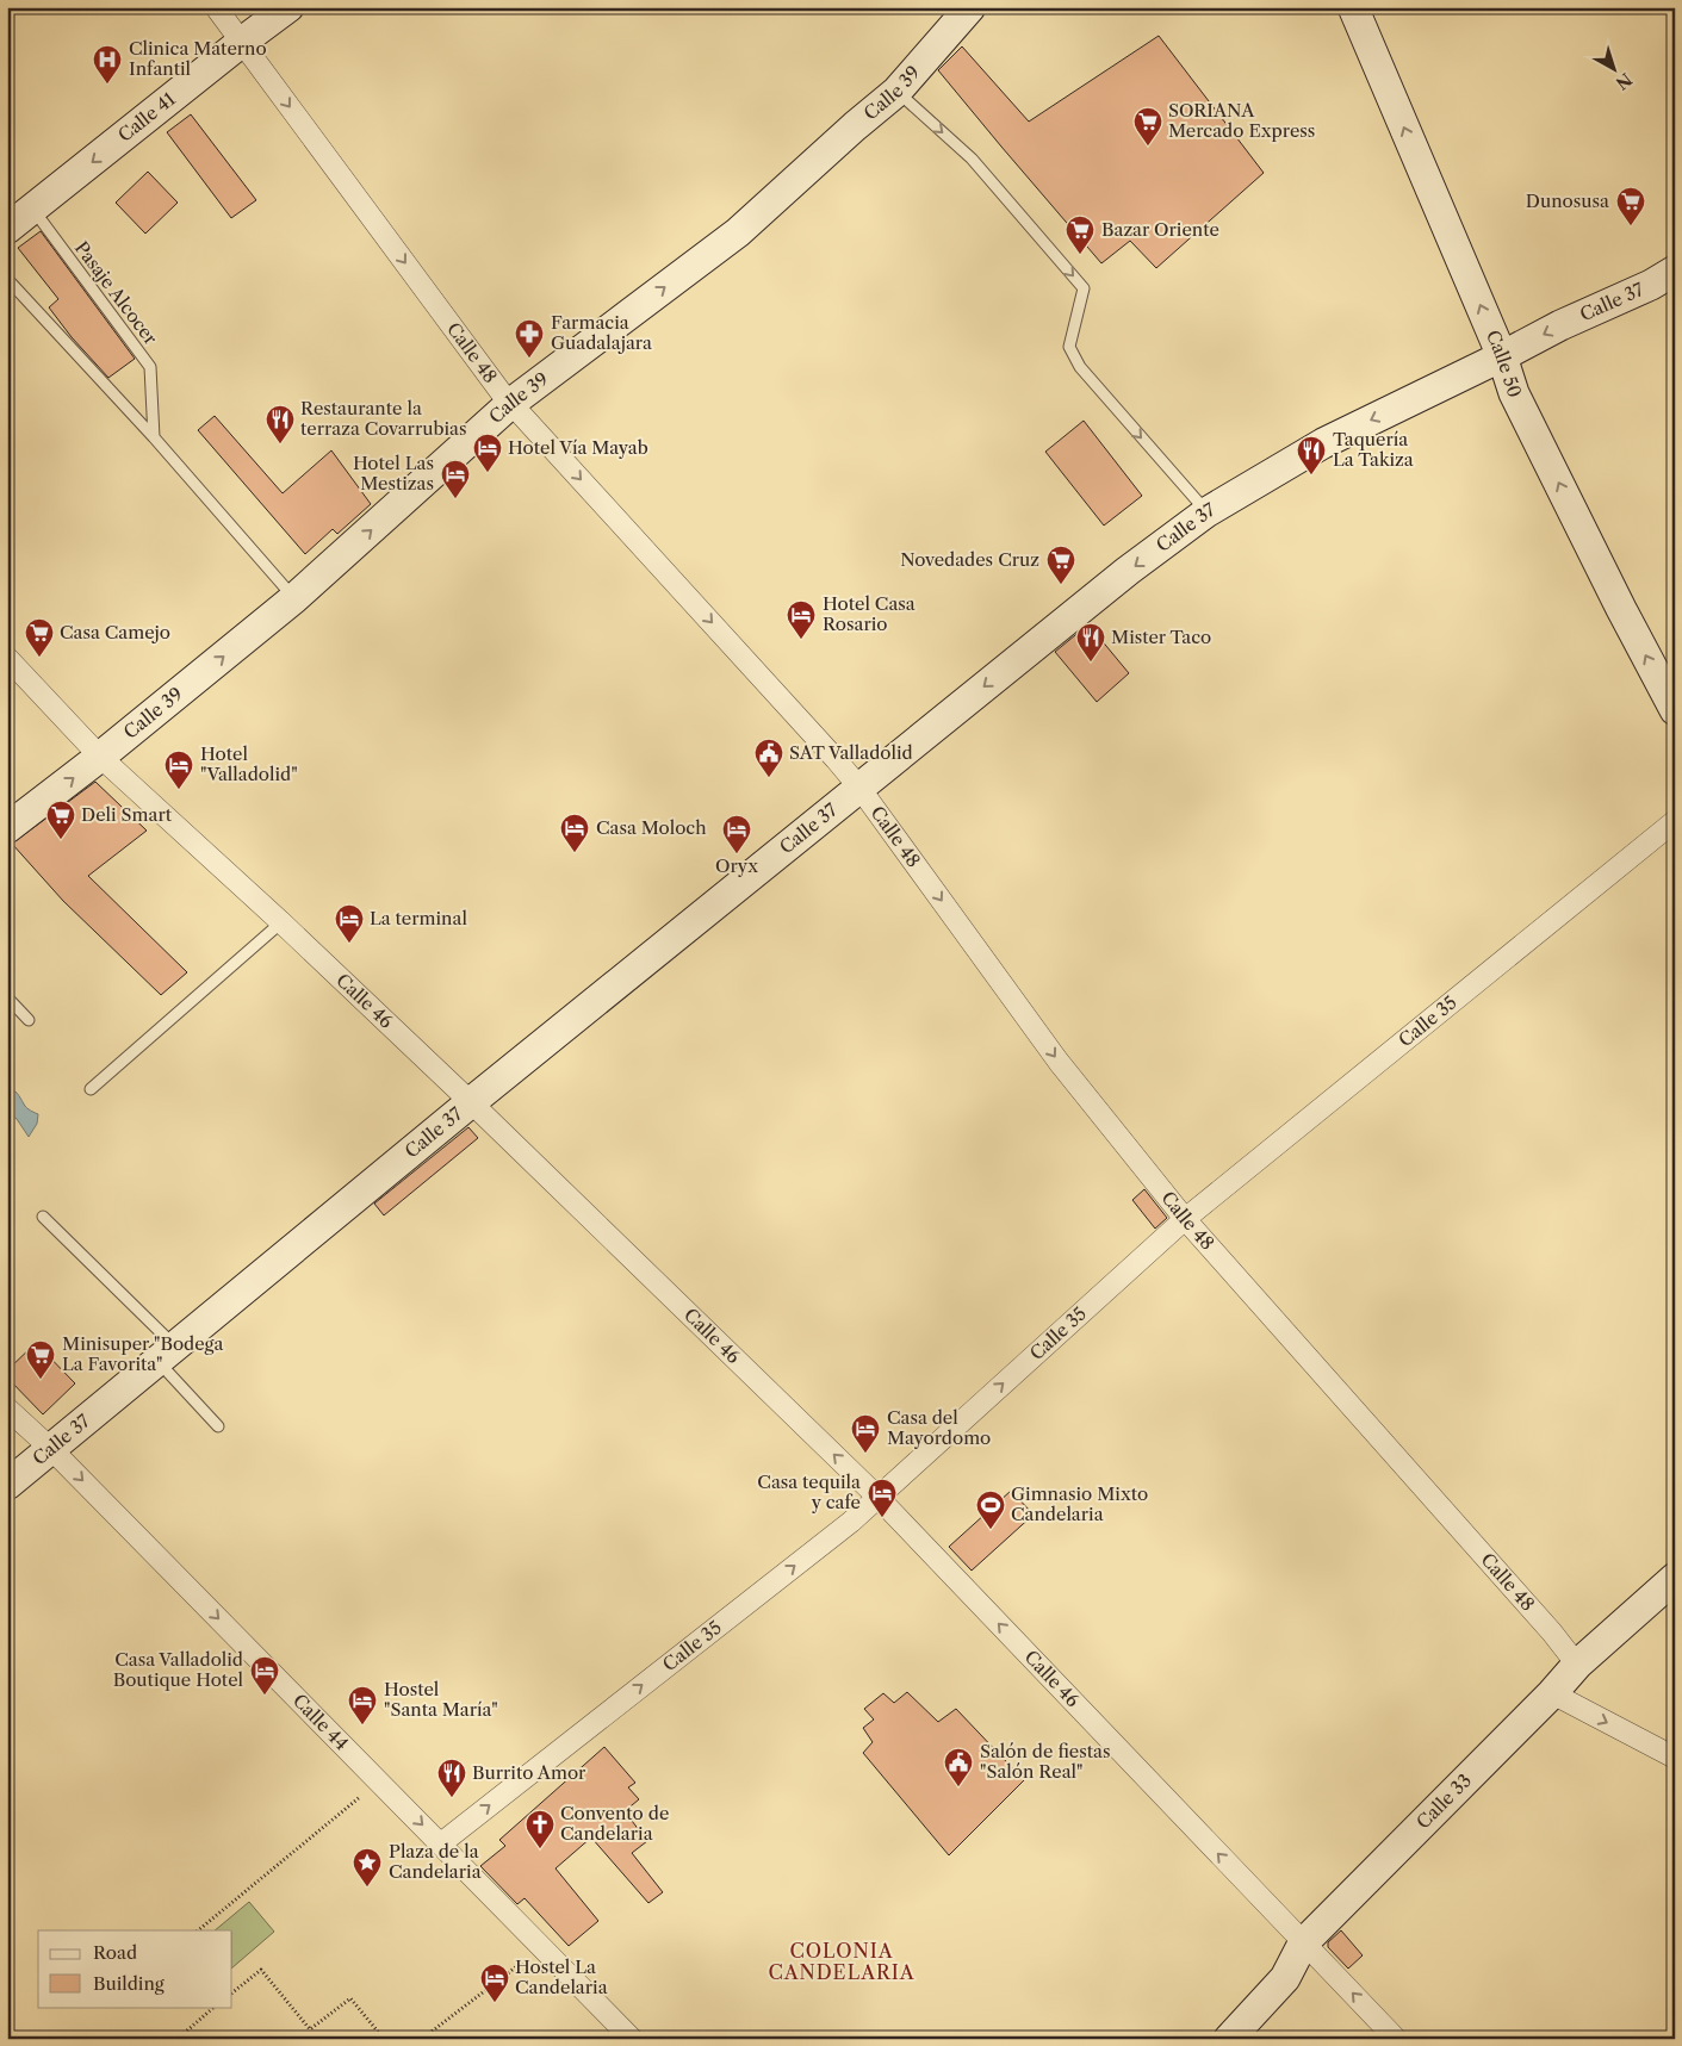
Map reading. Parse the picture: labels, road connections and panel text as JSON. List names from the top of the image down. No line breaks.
{"streets":{"street":["Calle 39","Calle 41","Calle 37","Calle 48","Calle 50","Calle 46","Calle 35","Calle 44","Calle 33"],"lane":["Pasaje Alcocer"]},"crossings":[["Calle 39","Calle 48"],["Calle 39","Calle 46"],["Calle 41","Pasaje Alcocer"],["Calle 41","Calle 48"],["Calle 37","Calle 48"],["Calle 37","Calle 50"],["Calle 37","Calle 46"],["Calle 37","Calle 44"],["Calle 48","Calle 35"],["Calle 48","Calle 33"],["Calle 46","Calle 35"],["Calle 46","Calle 33"],["Calle 35","Calle 44"]],"one_way":["Calle 39","Calle 41","Calle 37","Calle 48","Calle 50","Calle 46","Calle 35","Calle 44"],"districts":["COLONIA CANDELARIA"],"places":{"hospital":["Clinica Materno Infantil"],"supermarket":["SORIANA Mercado Express","Dunosusa","Bazar Oriente","Novedades Cruz","Casa Camejo","Deli Smart","Minisuper \"Bodega La Favorita\""],"pharmacy":["Farmacia Guadalajara"],"restaurant":["Restaurante la terraza Covarrubias","Taquería La Takiza","Mister Taco","Burrito Amor"],"hotel":["Hotel Vía Mayab","Hotel Las Mestizas","Hotel Casa Rosario","Hotel \"Valladolid\"","Casa Moloch","Oryx","La terminal","Casa del Mayordomo","Casa tequila y cafe","Casa Valladolid Boutique Hotel","Hostel \"Santa María\"","Hostel La Candelaria"],"public building":["SAT Valladolid","Salón de fiestas \"Salón Real\""],"sports":["Gimnasio Mixto Candelaria"],"church":["Convento de Candelaria"],"place":["Plaza de la Candelaria"]},"legend":["Road","Building"],"north":"bottom right"}
